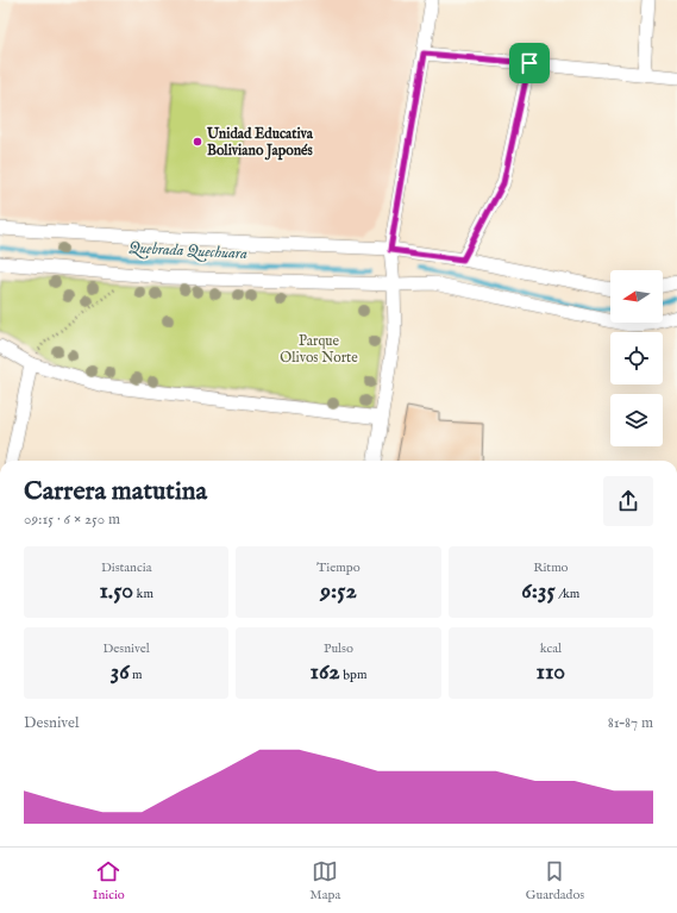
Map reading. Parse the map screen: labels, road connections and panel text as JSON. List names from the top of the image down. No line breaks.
{"water":["Quebrada Quechuara"],"parks":["Parque Olivos Norte"],"places":["Unidad Educativa Boliviano Japonés"],"north":"left","page":{"heading":["Carrera matutina","09:15 · 6 × 250 m"],"stats":[["Distancia","1.50 km"],["Tiempo","9:52"],["Ritmo","6:35 /km"],["Desnivel","36 m"],["Pulso","162 bpm"],["kcal","110"]],"chart":["Desnivel","81–87 m"],"tabs":["Inicio","Mapa","Guardados"]}}
